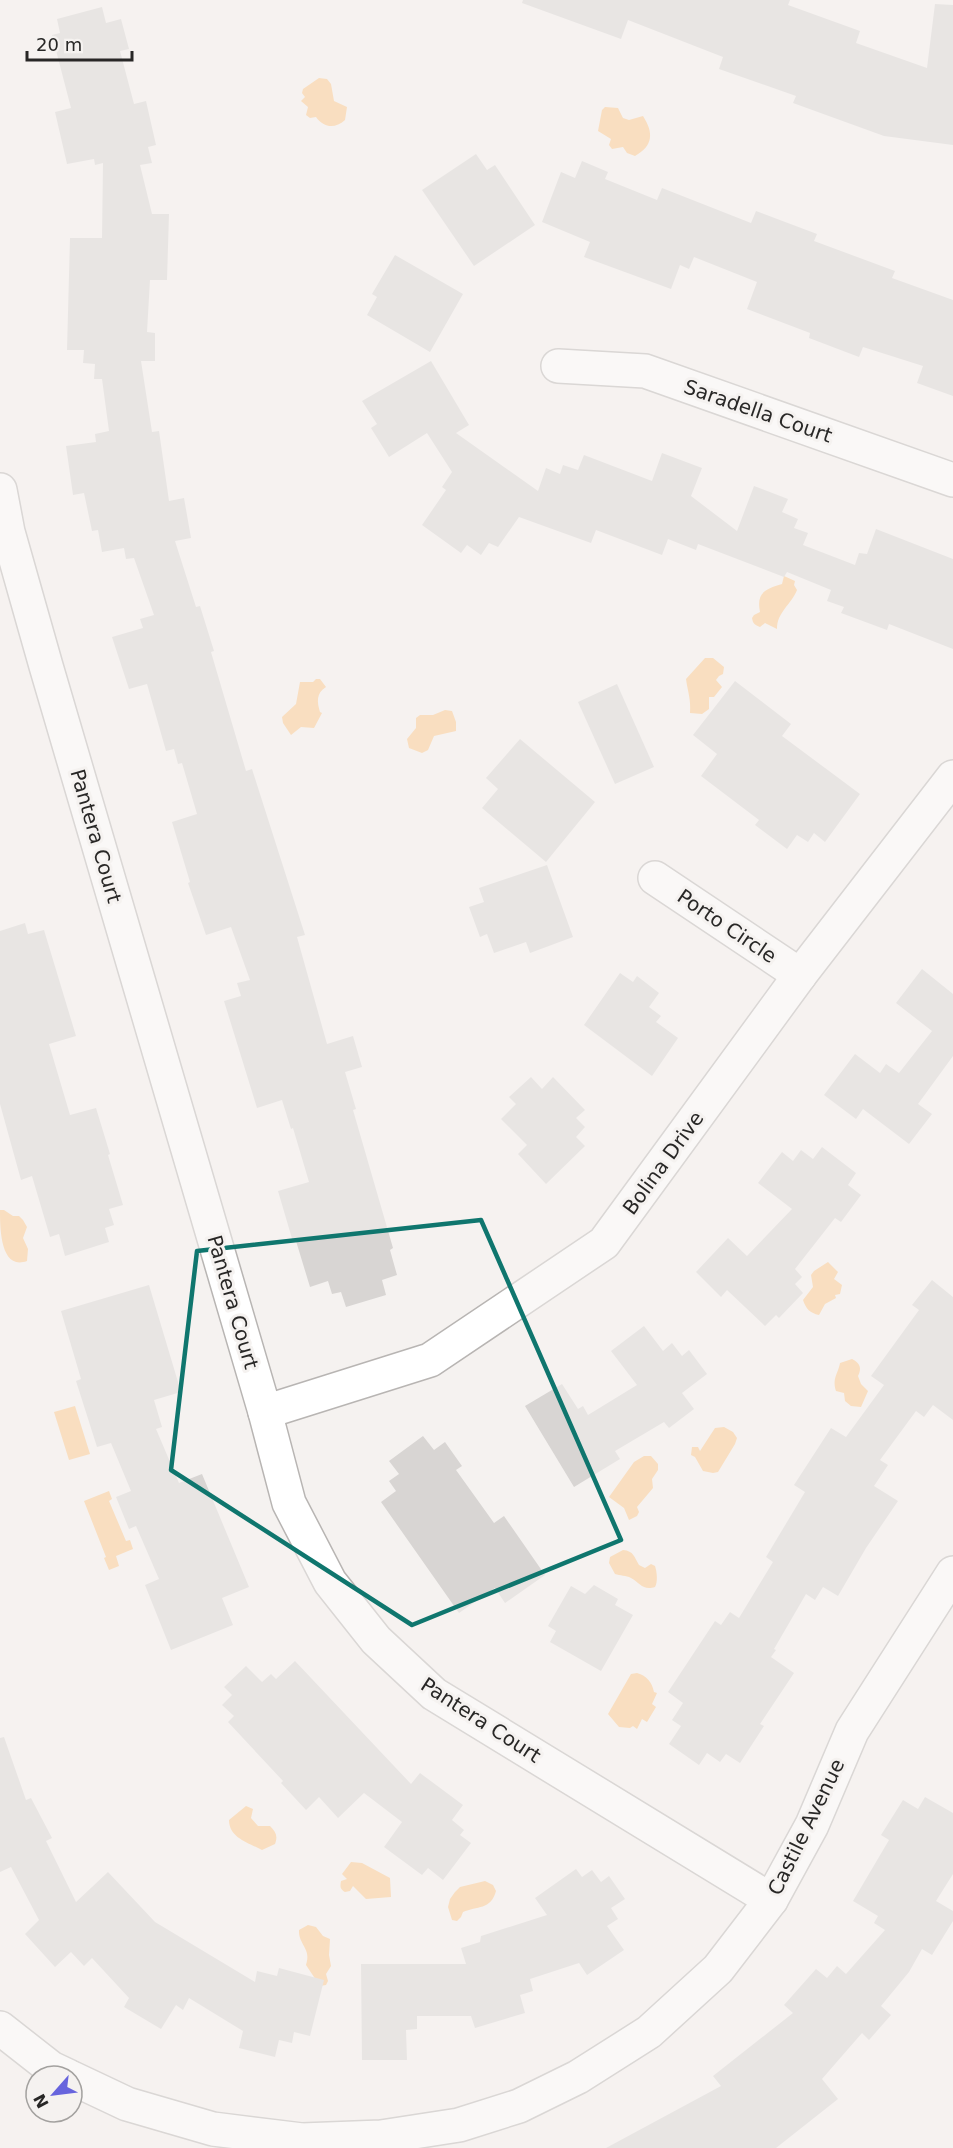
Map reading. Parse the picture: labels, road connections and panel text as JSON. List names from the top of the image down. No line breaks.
{"streets":{"street":["Saradella Court","Pantera Court","Porto Circle","Bolina Drive","Castile Avenue"]},"crossings":[["Pantera Court","Bolina Drive"],["Pantera Court","Castile Avenue"],["Porto Circle","Bolina Drive"]],"scale_bar":"20 m","north":"bottom left"}
